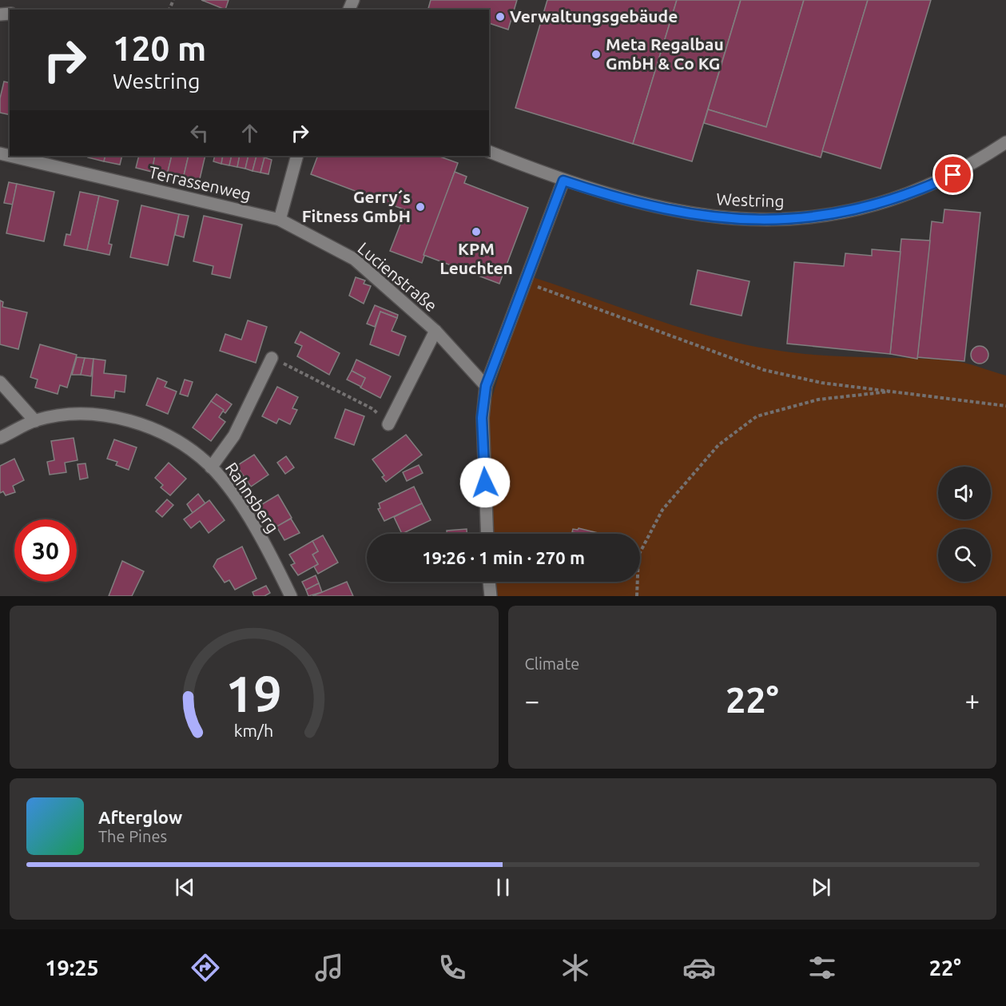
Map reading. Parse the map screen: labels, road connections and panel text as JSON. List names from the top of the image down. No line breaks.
{"streets":{"street":["Terrassenweg","Westring","Lucienstraße","Rahnsberg"]},"crossings":[["Terrassenweg","Lucienstraße"]],"places":["Verwaltungsgebäude","Meta Regalbau GmbH & Co KG","Gerry´s Fitness GmbH","KPM Leuchten"],"page":{"turn":["120 m","Westring"],"limit":"30","trip":"19:26 · 1 min · 270 m","tile":"Climate","heat":["−","22°","+"],"song":["Afterglow","The Pines"],"tabs":["19:25","22°"],"gauge":["19","km/h"]}}
